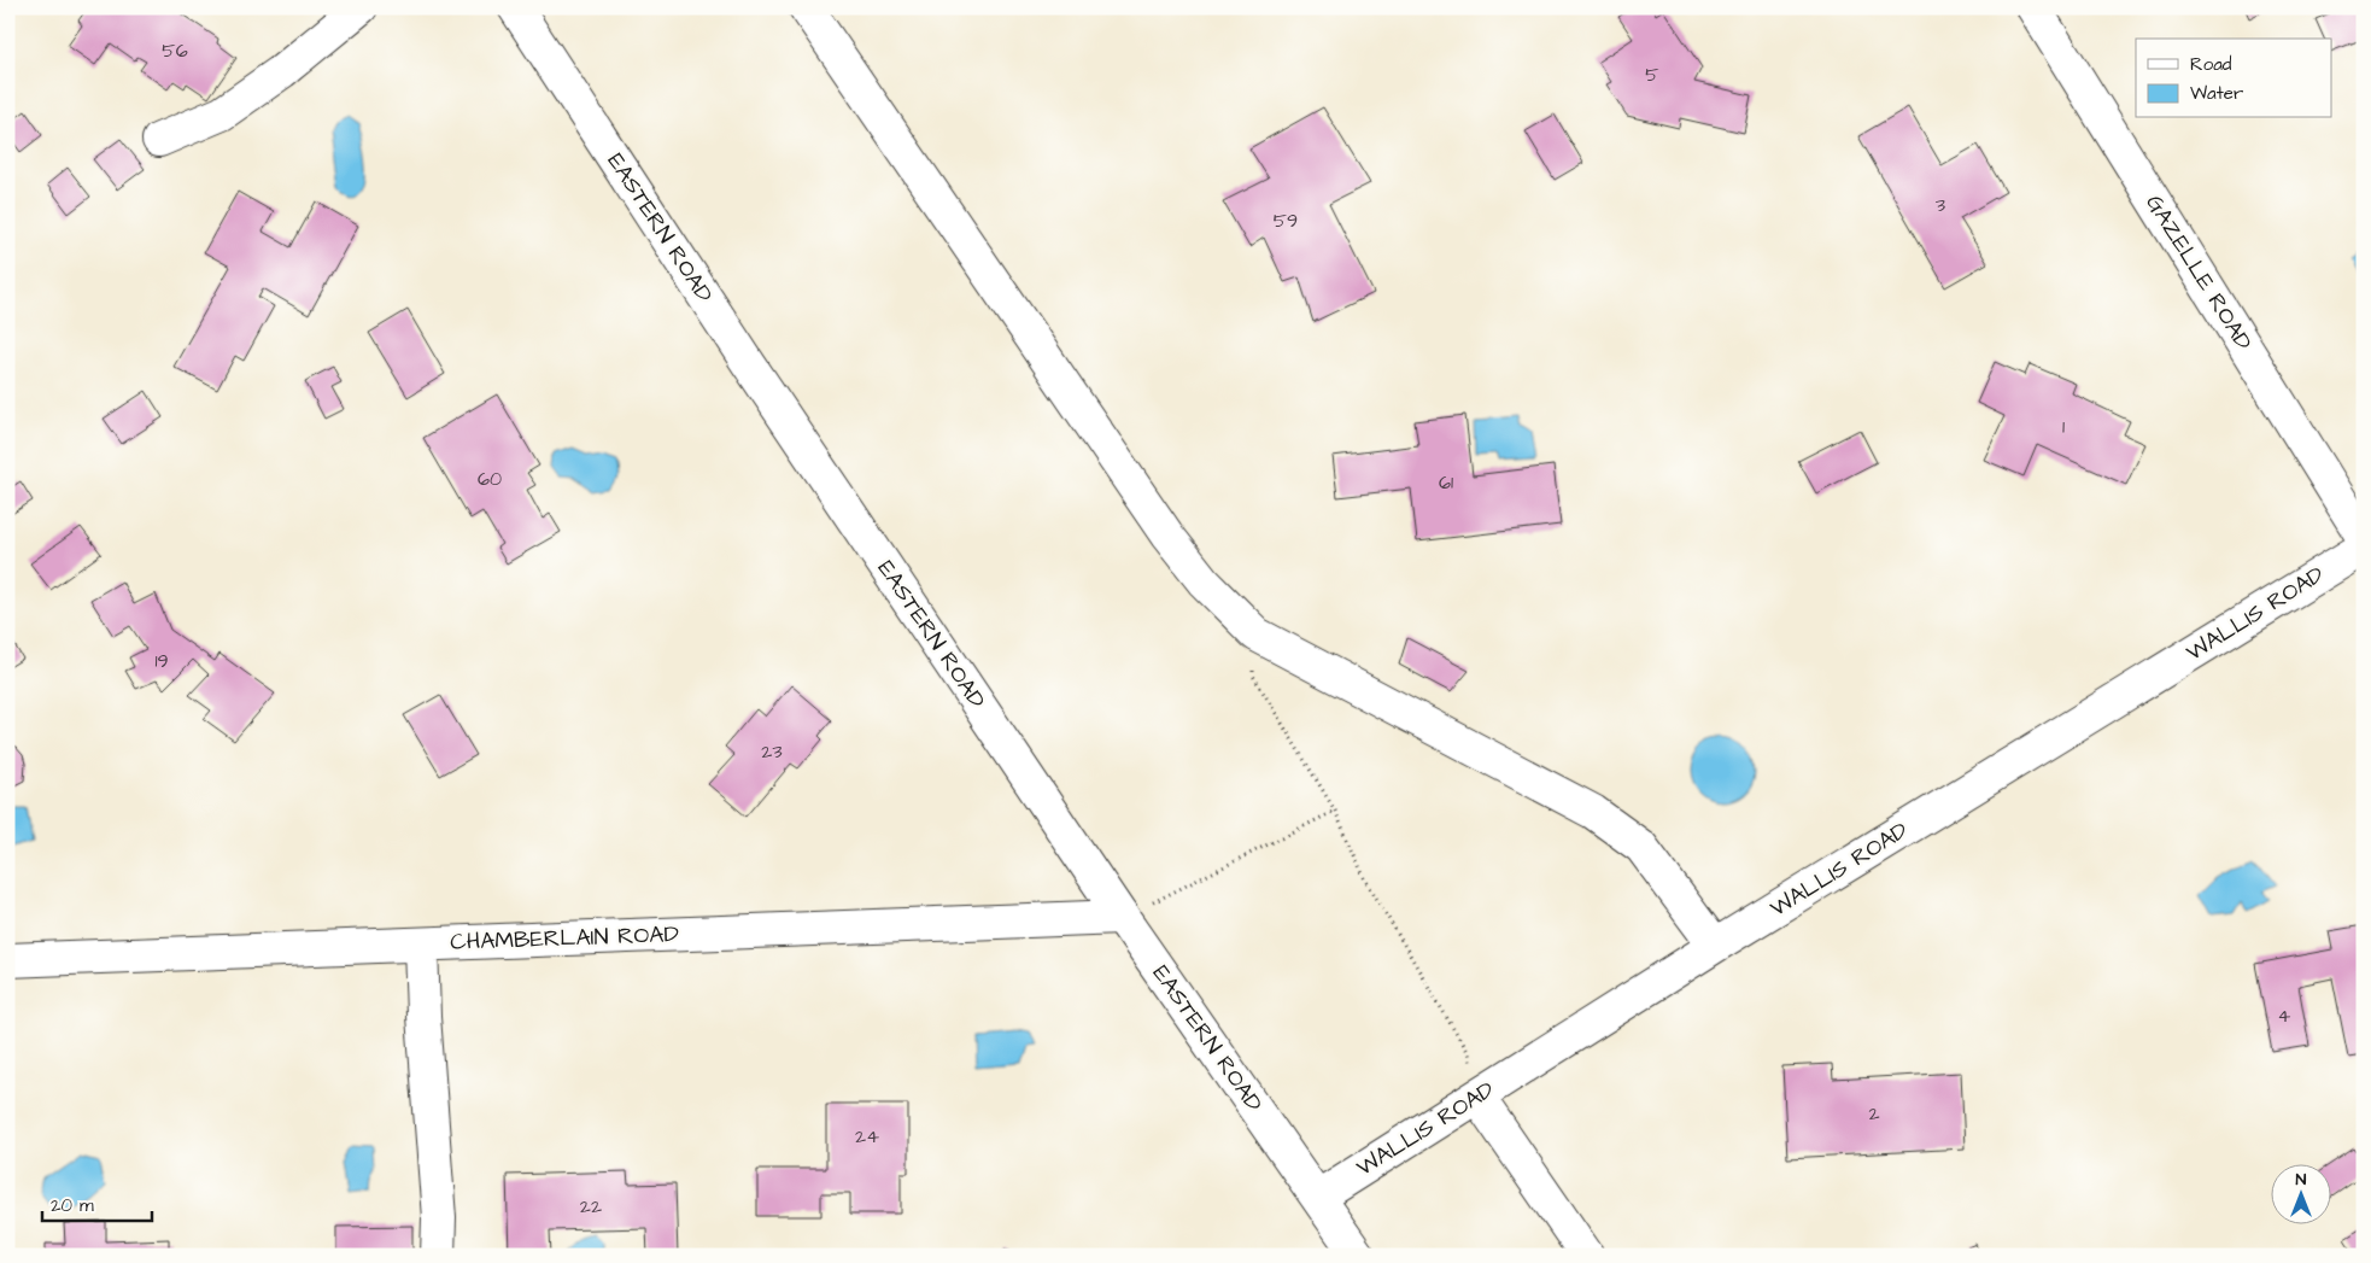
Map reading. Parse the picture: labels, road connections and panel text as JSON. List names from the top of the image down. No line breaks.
{"streets":{"street":["EASTERN ROAD","GAZELLE ROAD","WALLIS ROAD","CHAMBERLAIN ROAD"]},"crossings":[["EASTERN ROAD","WALLIS ROAD"],["EASTERN ROAD","CHAMBERLAIN ROAD"]],"house_numbers":["56","5","3","59","1","60","61","19","23","4","2","24","22"],"legend":["Road","Water"],"scale_bar":"20 m","north":"top"}
